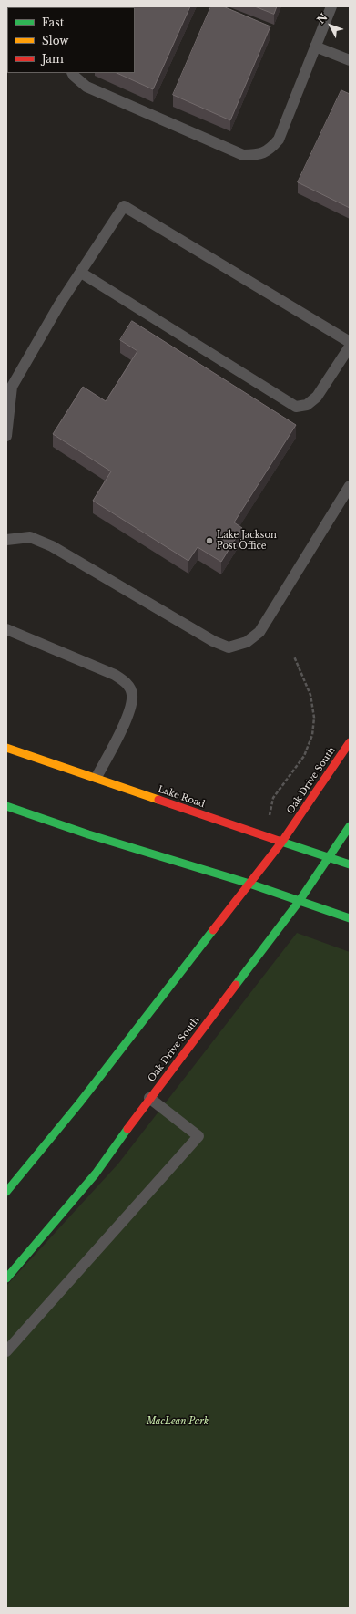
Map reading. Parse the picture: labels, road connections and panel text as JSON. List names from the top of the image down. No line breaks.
{"streets":{"street":["Oak Drive South","Lake Road"]},"crossings":[["Oak Drive South","Lake Road"]],"parks":["MacLean Park"],"places":["Lake Jackson Post Office"],"legend":["Fast","Slow","Jam"],"north":"top left"}
